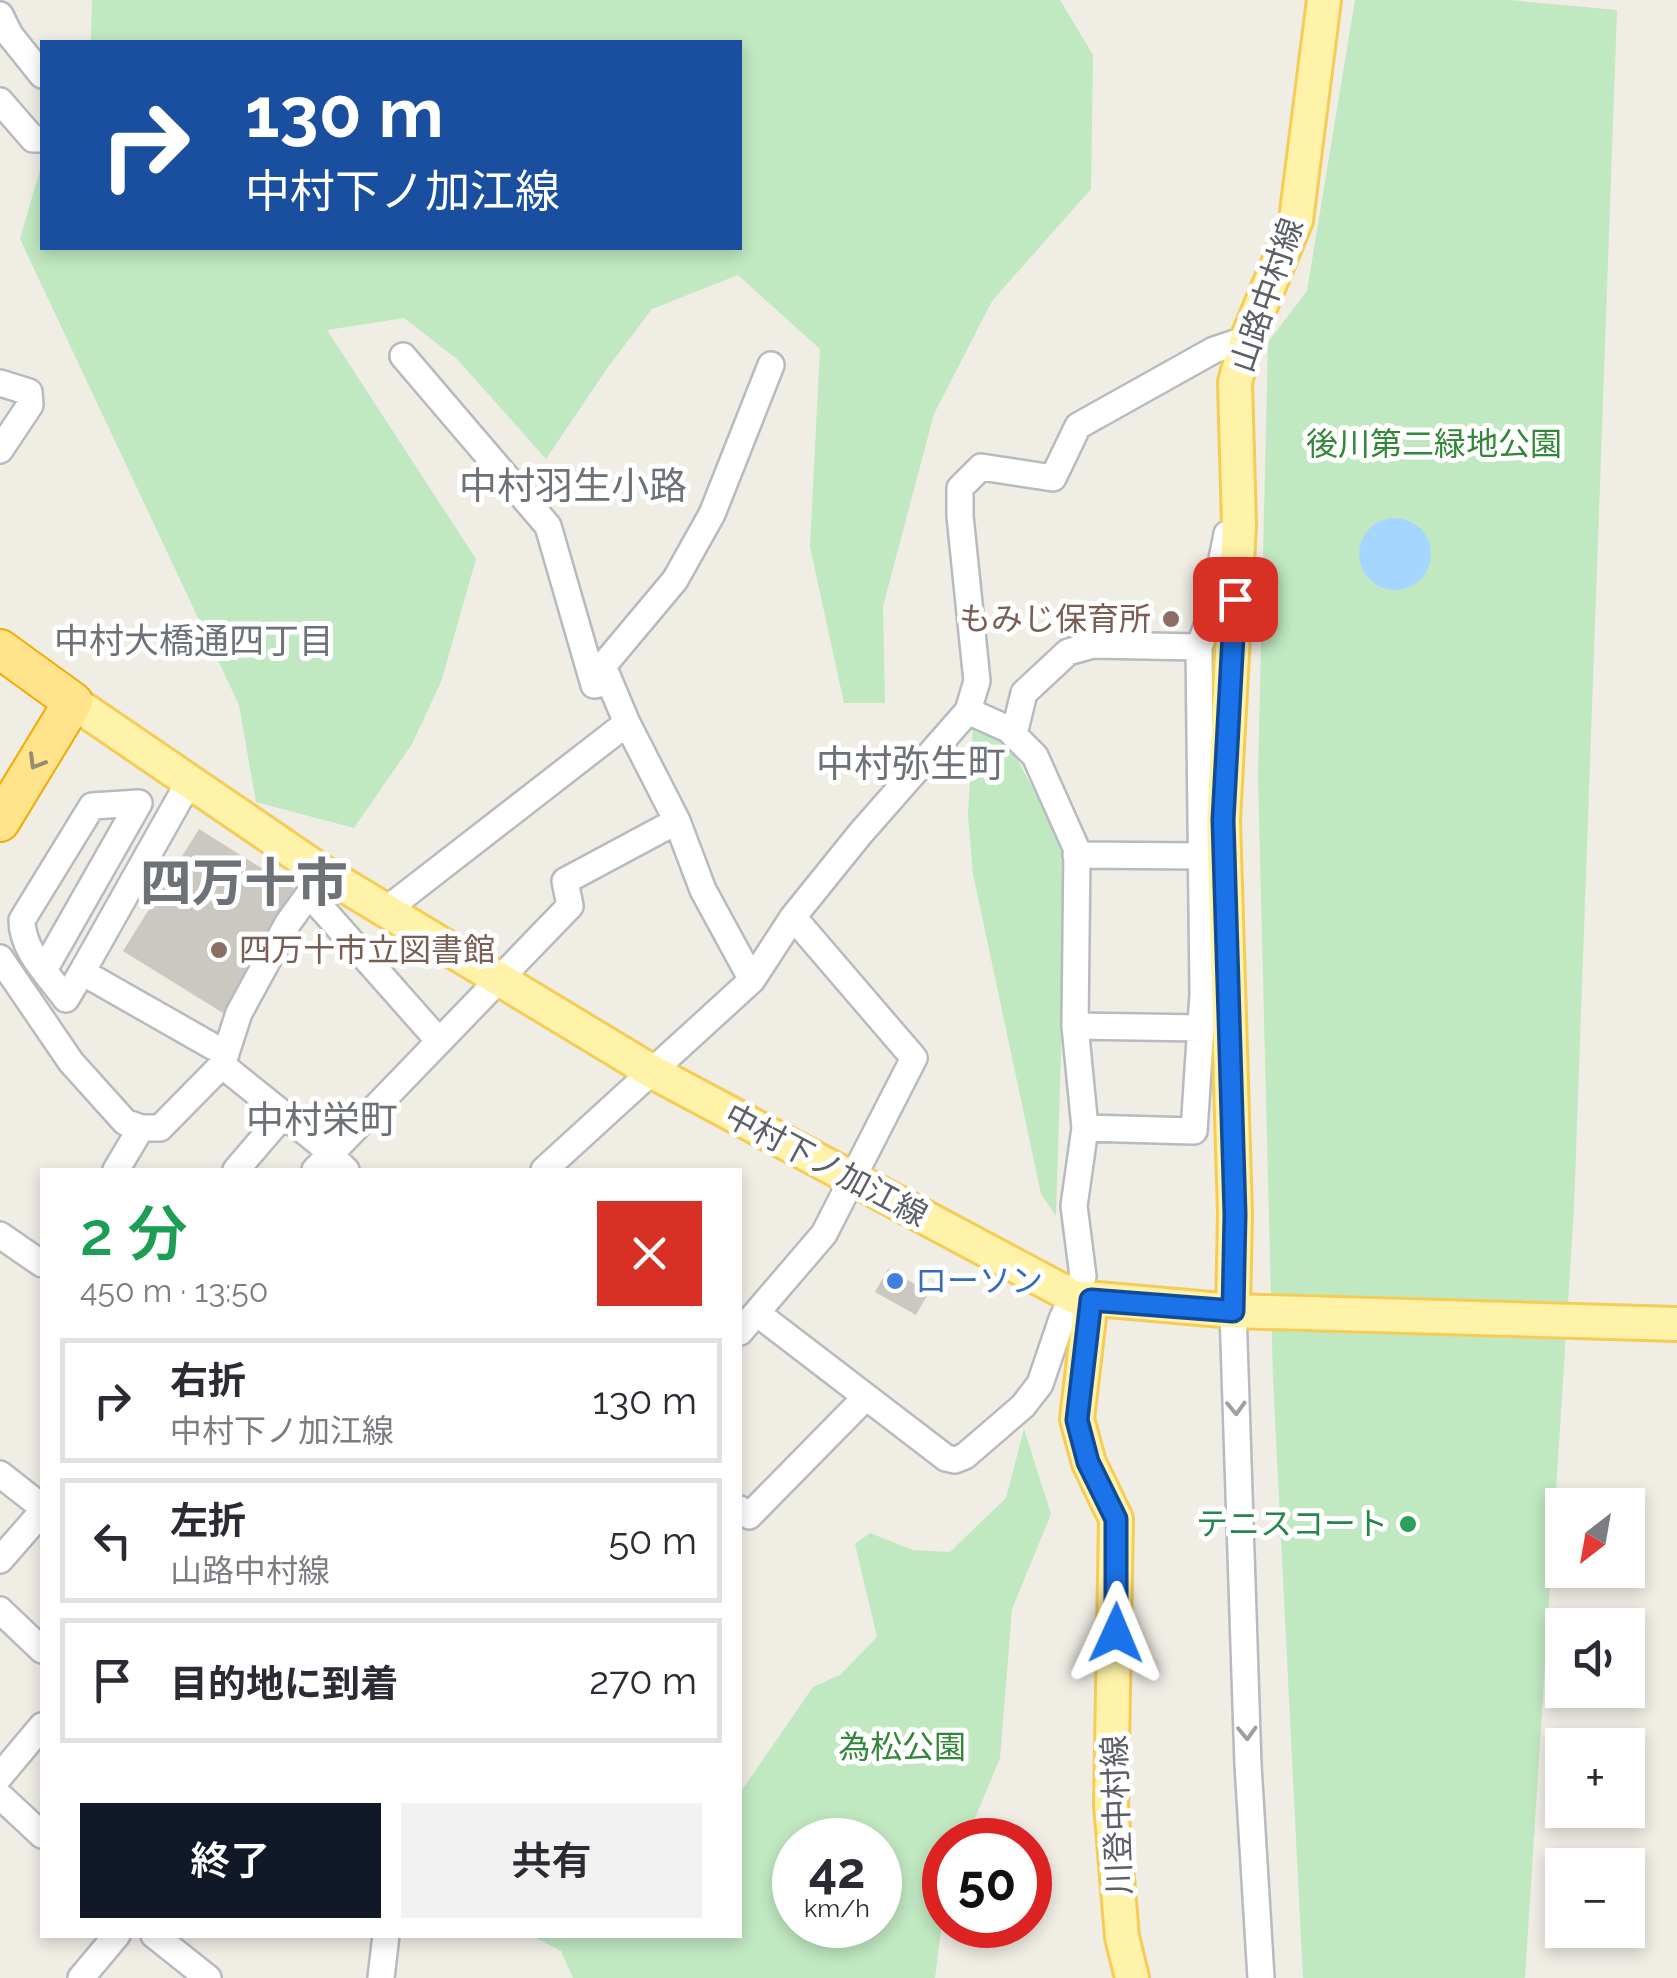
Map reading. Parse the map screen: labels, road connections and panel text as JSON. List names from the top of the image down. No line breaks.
{"streets":{"main road":["山路中村線","中村下ノ加江線","川登中村線"]},"crossings":[["山路中村線","中村下ノ加江線"],["中村下ノ加江線","川登中村線"]],"districts":["中村羽生小路","中村大橋通四丁目","中村弥生町","四万十市","中村栄町"],"parks":["後川第二緑地公園","為松公園"],"places":["もみじ保育所","四万十市立図書館","ローソン","テニスコート"],"north":"bottom left","page":{"turn":["130 m","中村下ノ加江線"],"heading":["2 分","450 m · 13:50"],"list":[{"name":"右折","note":"中村下ノ加江線","value":"130 m"},{"name":"左折","note":"山路中村線","value":"50 m"},{"name":"目的地に到着","value":"270 m"}],"map_buttons":["+","−"],"buttons":["終了","共有"],"speed":"42 km/h","limit":"50"}}
